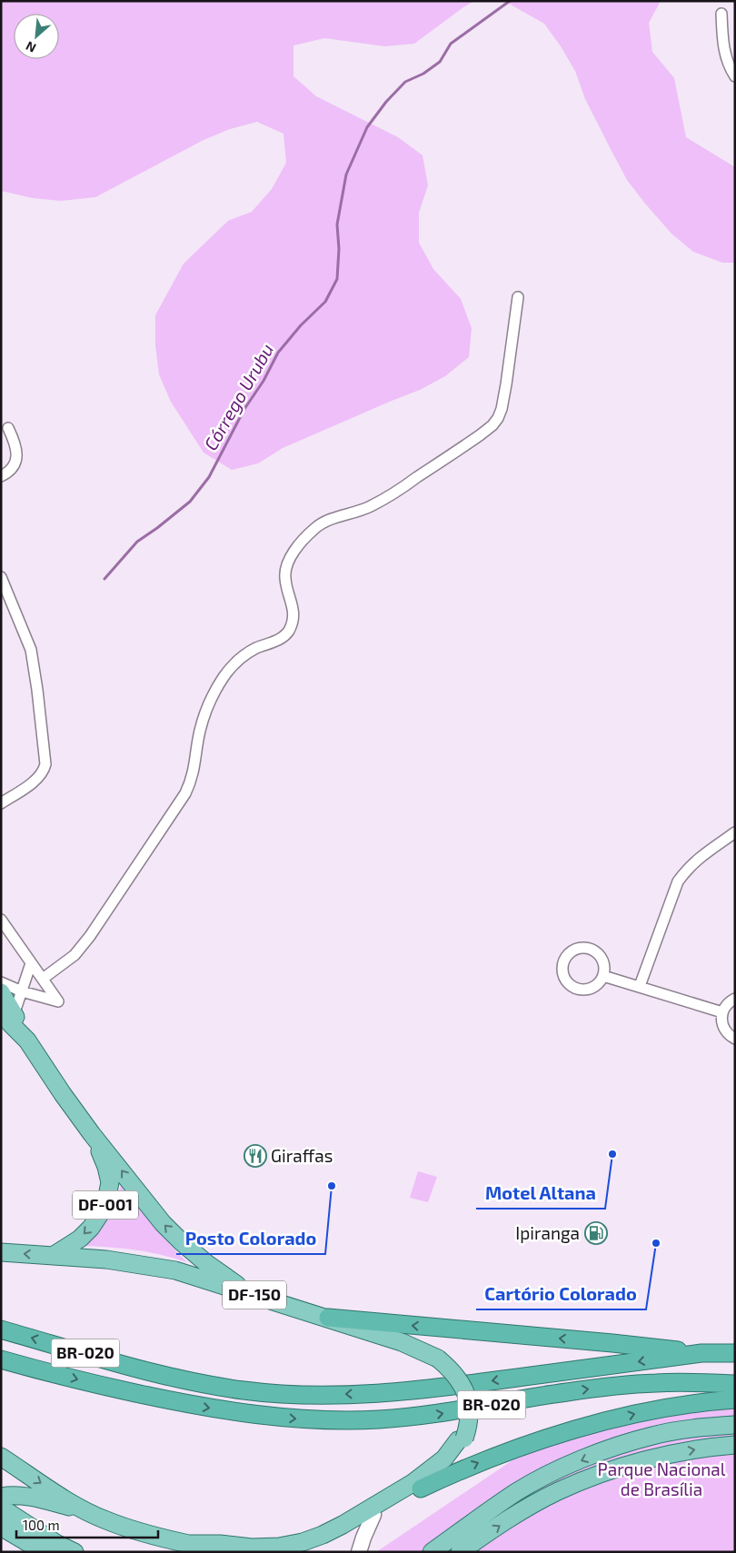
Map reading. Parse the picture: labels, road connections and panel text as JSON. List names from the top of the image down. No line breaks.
{"streets":{"highway":["BR-020"],"main road":["DF-001","DF-150"]},"crossings":[["DF-001","DF-150"]],"water":["Córrego Urubu"],"parks":["Parque Nacional de Brasília"],"places":{"other":["Motel Altana","Posto Colorado","Cartório Colorado"],"restaurant":["Giraffas"],"fuel station":["Ipiranga"]},"scale_bar":"100 m","north":"bottom left"}
